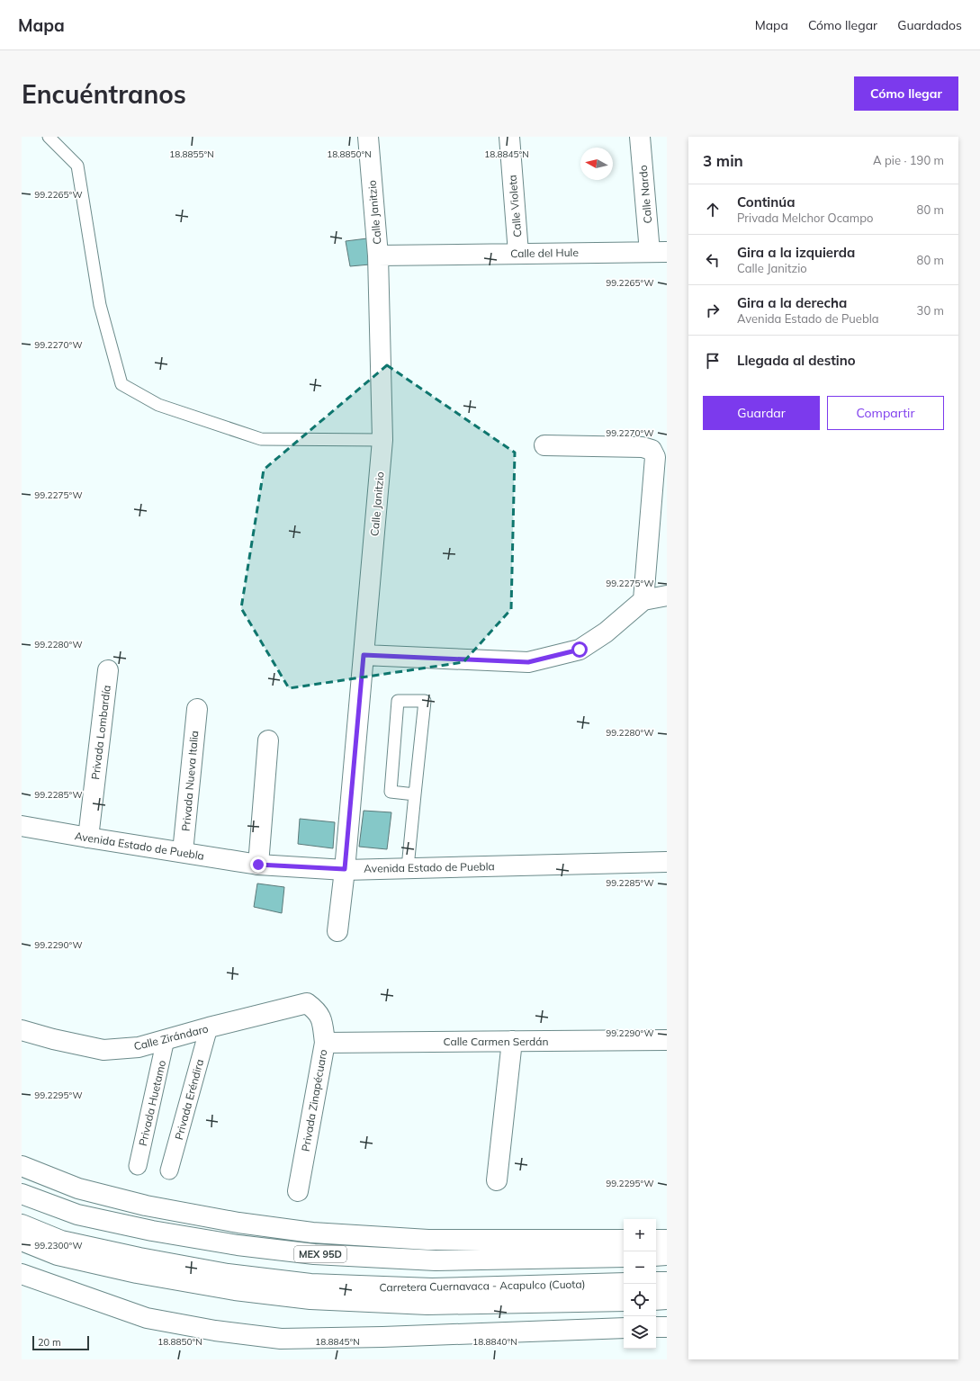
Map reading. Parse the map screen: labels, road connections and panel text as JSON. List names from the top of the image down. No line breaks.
{"streets":{"main road":["Calle Nardo","Calle Violeta","Calle Janitzio","Calle del Hule","Privada Lombardía","Privada Nueva Italia","Avenida Estado de Puebla","Calle Zirándaro","Calle Carmen Serdán","Privada Zinapécuaro","MEX 95D","Carretera Cuernavaca - Acapulco (Cuota)"],"street":["Privada Eréndira","Privada Huetamo"]},"crossings":[["Calle Nardo","Calle del Hule"],["Calle Violeta","Calle del Hule"],["Calle Janitzio","Calle del Hule"],["Calle Janitzio","Avenida Estado de Puebla"],["Privada Lombardía","Avenida Estado de Puebla"],["Privada Nueva Italia","Avenida Estado de Puebla"],["Calle Zirándaro","Privada Eréndira"],["Calle Zirándaro","Privada Zinapécuaro"],["Calle Zirándaro","Privada Huetamo"],["Calle Carmen Serdán","Privada Zinapécuaro"]],"scale_bar":"20 m","north":"left","page":{"header":"Mapa","nav":["Mapa","Cómo llegar","Guardados"],"buttons":["Cómo llegar",["Guardar","Compartir"]],"title":"Encuéntranos","heading":["3 min","A pie · 190 m"],"list":[["Continúa","Privada Melchor Ocampo","80 m"],["Gira a la izquierda","Calle Janitzio","80 m"],["Gira a la derecha","Avenida Estado de Puebla","30 m"],"Llegada al destino"],"map_buttons":["+","−"],"scale":"20 m"},"coordinates":["18.8855°N","18.8850°N","18.8845°N","99.2265°W","99.2270°W","99.2275°W","99.2280°W","99.2285°W","99.2290°W","99.2295°W","99.2300°W","18.8840°N"]}
